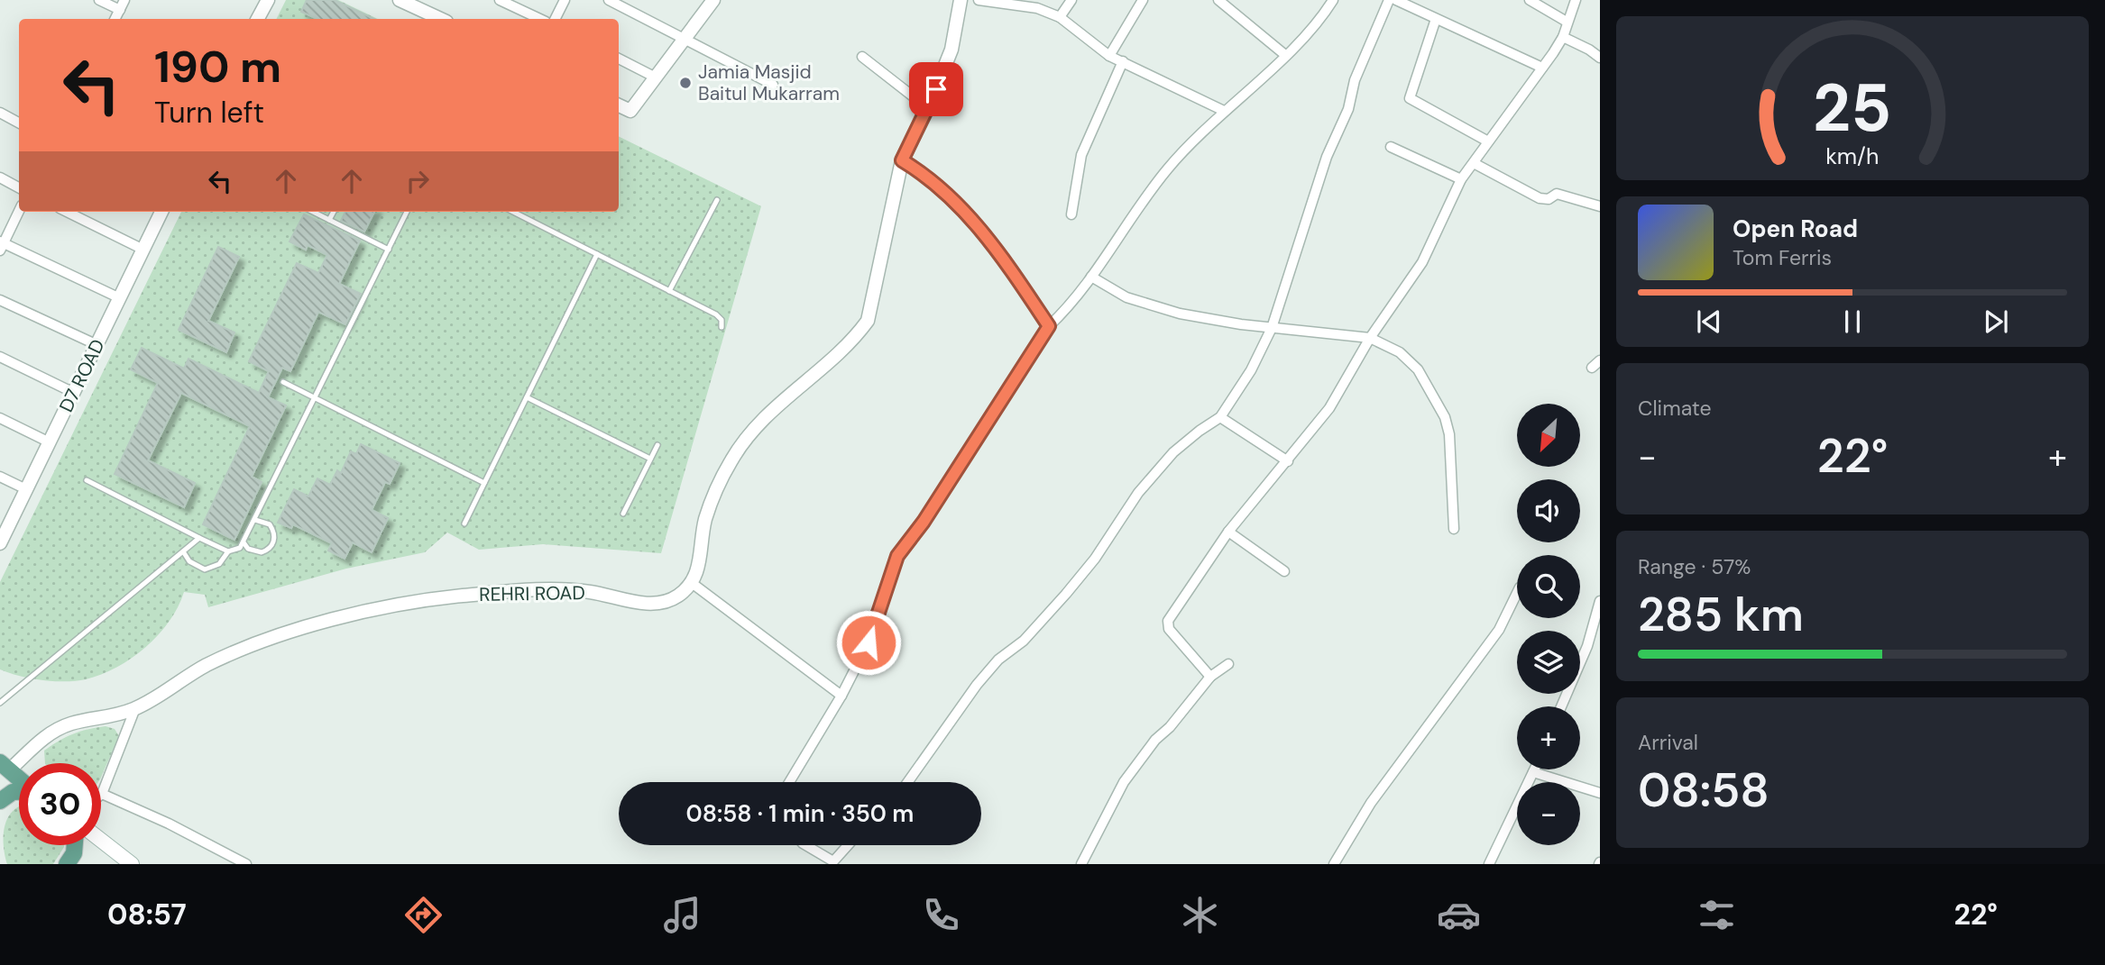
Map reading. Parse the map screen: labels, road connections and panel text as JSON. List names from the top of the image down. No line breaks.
{"streets":{"street":["D7 ROAD","REHRI ROAD"]},"places":["Jamia Masjid Baitul Mukarram"],"north":"bottom left","page":{"turn":["190 m","Turn left"],"song":["Open Road","Tom Ferris"],"tile":["Climate",["Range · 57%","285 km"],["Arrival","08:58"]],"map_buttons":["+","−"],"heat":["−","22°","+"],"limit":"30","trip":"08:58 · 1 min · 350 m","tabs":["08:57","22°"],"gauge":["25","km/h"]}}
